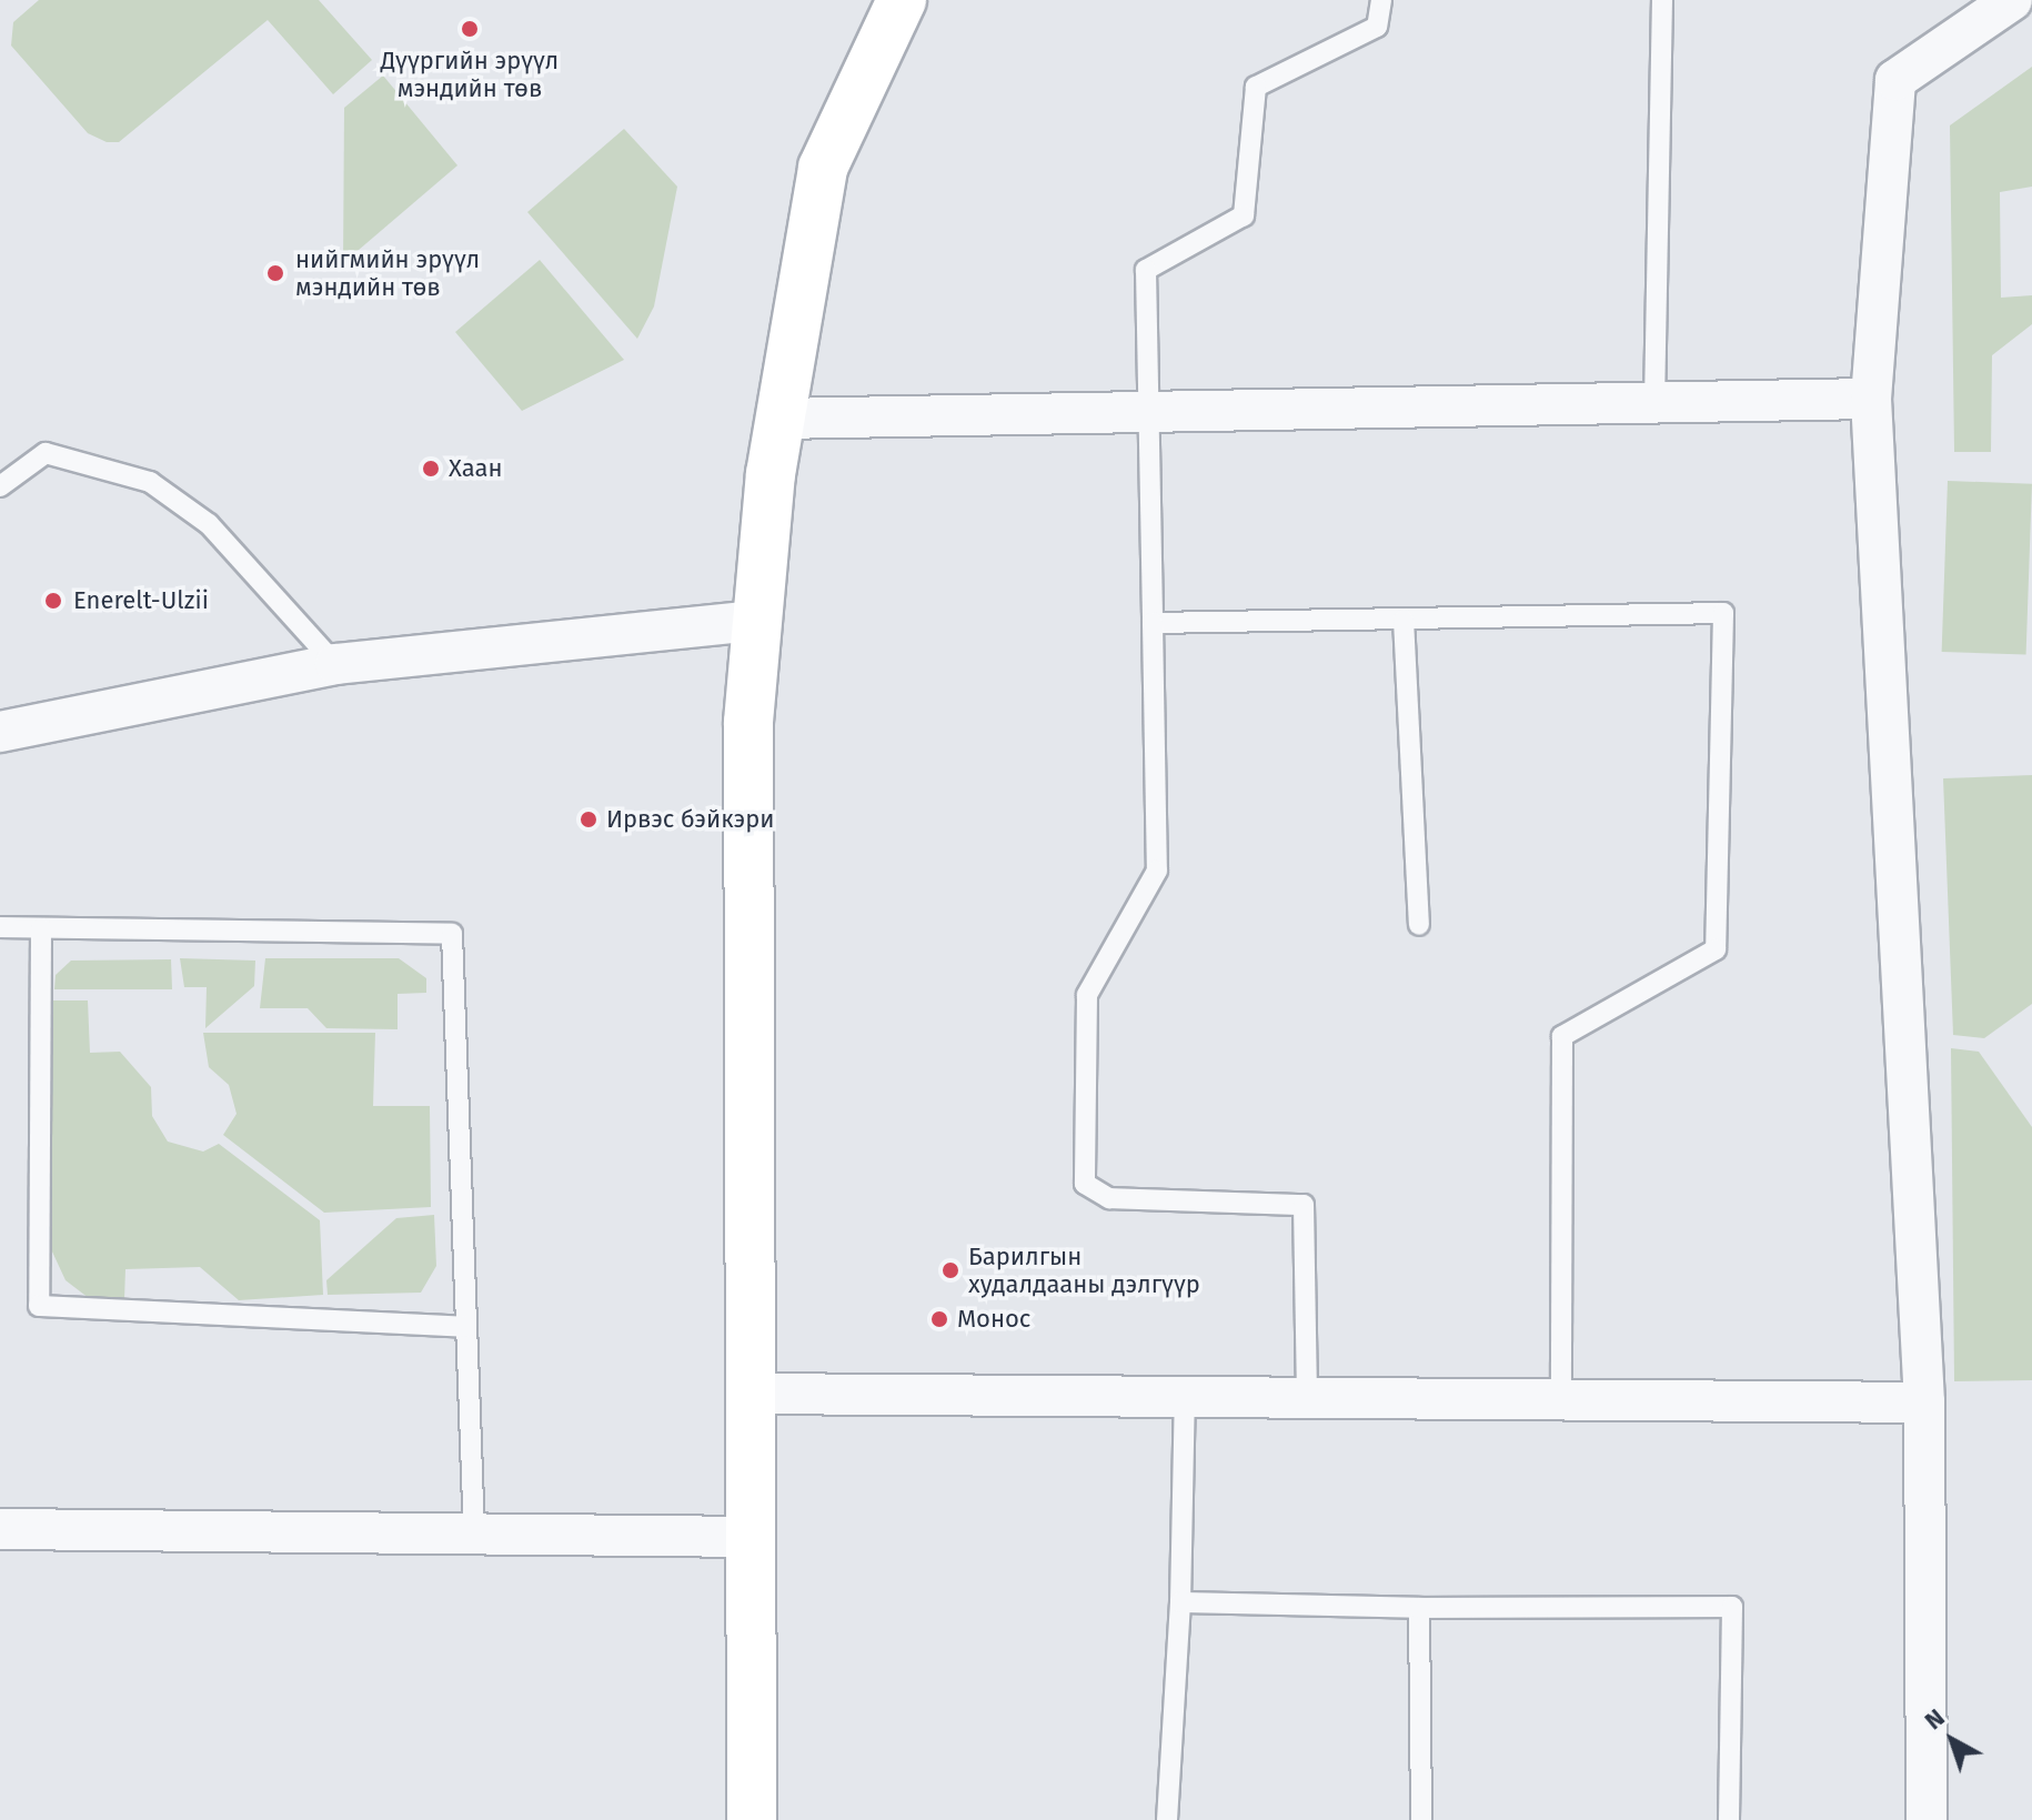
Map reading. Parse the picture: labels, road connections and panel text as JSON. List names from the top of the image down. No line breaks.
{"places":["Дүүргийн эрүүл мэндийн төв","нийгмийн эрүүл мэндийн төв","Хаан","Enerelt-Ulzii","Ирвэс бэйкэри","Барилгын худалдааны дэлгүүр","Монос"],"north":"top left"}
